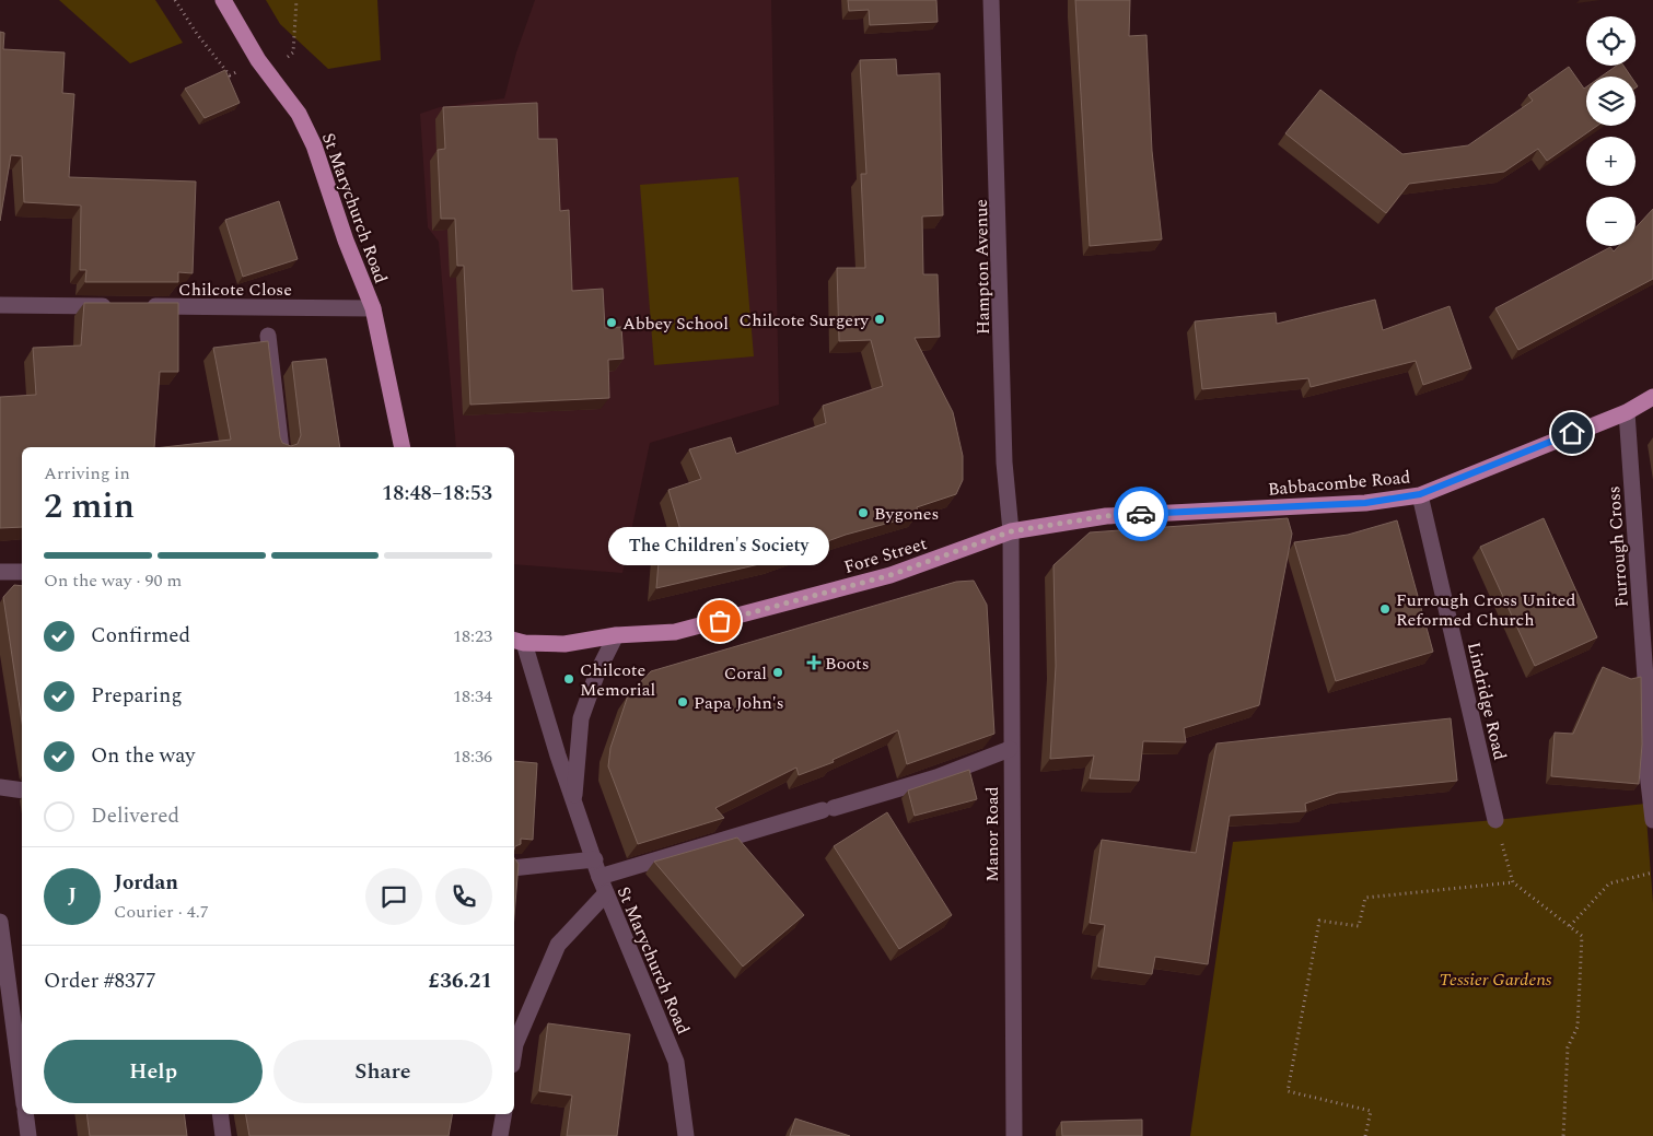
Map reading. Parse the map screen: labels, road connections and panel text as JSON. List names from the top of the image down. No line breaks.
{"streets":{"main road":["St Marychurch Road","Babbacombe Road","Fore Street"],"street":["Hampton Avenue","Chilcote Close","Furrough Cross","Lindridge Road","Manor Road"]},"crossings":[["St Marychurch Road","Chilcote Close"],["St Marychurch Road","Fore Street"],["Hampton Avenue","Babbacombe Road"],["Hampton Avenue","Fore Street"],["Hampton Avenue","Manor Road"],["Babbacombe Road","Furrough Cross"],["Babbacombe Road","Fore Street"],["Babbacombe Road","Lindridge Road"],["Babbacombe Road","Manor Road"],["Fore Street","Manor Road"]],"parks":["Tessier Gardens"],"places":{"other":["Chilcote Surgery","Abbey School","Bygones","Furrough Cross United Reformed Church","The Children's Society","Coral","Chilcote Memorial","Papa John's"],"health":["Boots"]},"page":{"map_buttons":["+","−"],"heading":["2 min","Arriving in","18:48–18:53"],"panel":["Jordan","Courier · 4.7","Order #8377","£36.21"],"bubble":"The Children's Society","bar":"On the way · 90 m","list":[["Confirmed","18:23"],["Preparing","18:34"],["On the way","18:36"],"Delivered"],"round":"J","buttons":["Help","Share"]}}
